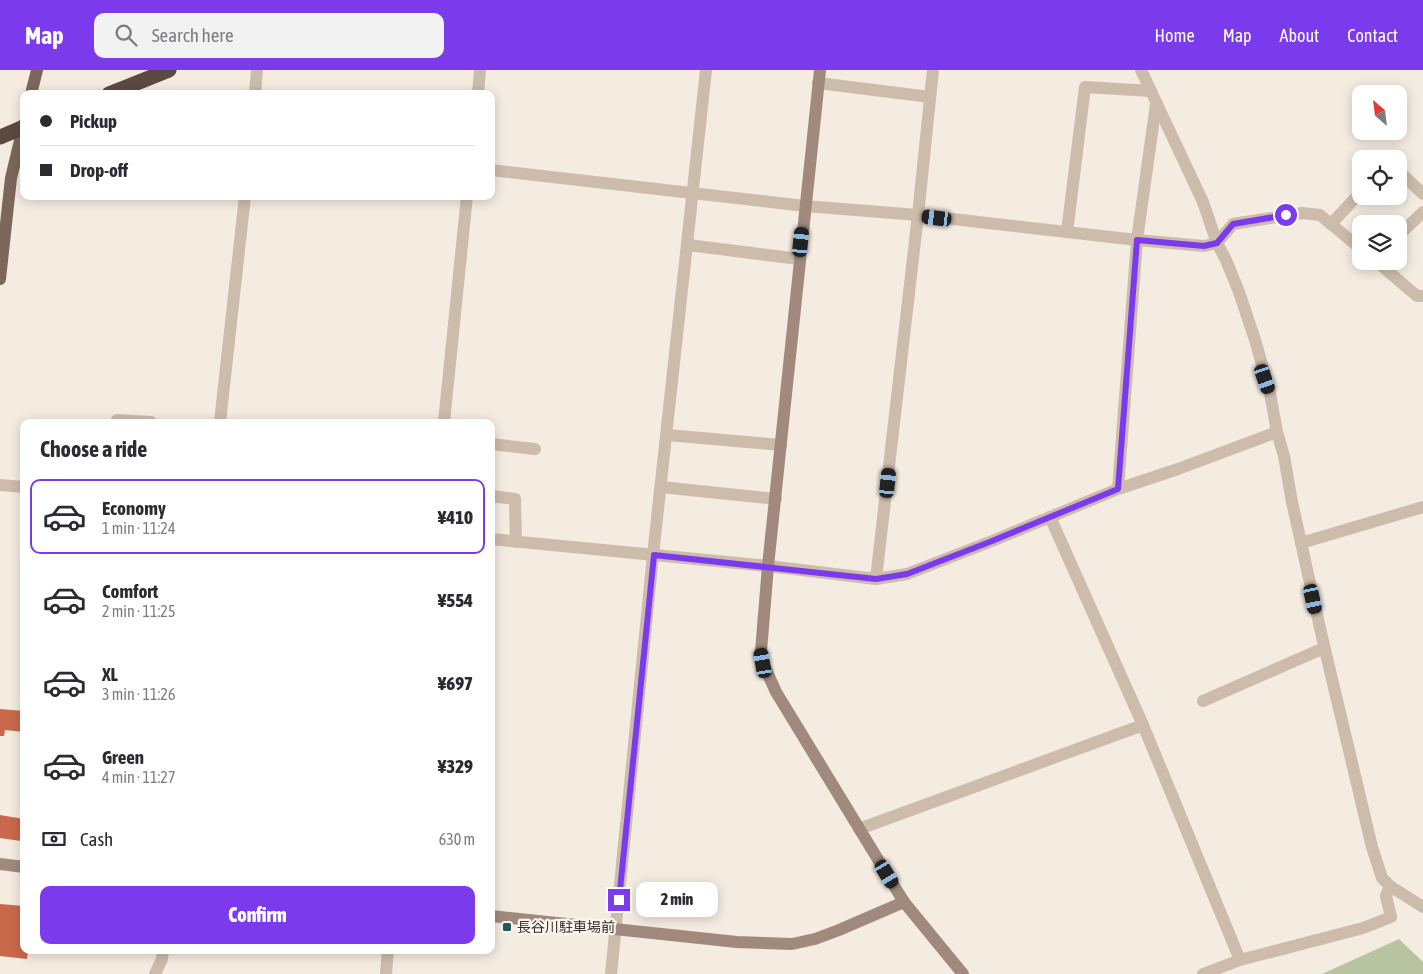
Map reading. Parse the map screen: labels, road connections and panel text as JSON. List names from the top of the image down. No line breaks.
{"places":{"transit":["長谷川駐車場前"]},"north":"top left","page":{"header":"Map","search":"Search here","nav":["Home","Map","About","Contact"],"banner":["Pickup","Drop-off"],"heading":"Choose a ride","list":[{"name":"Economy","note":"1 min · 11:24","value":"¥410"},{"name":"Comfort","note":"2 min · 11:25","value":"¥554"},{"name":"XL","note":"3 min · 11:26","value":"¥697"},{"name":"Green","note":"4 min · 11:27","value":"¥329"}],"pay":["Cash","630 m"],"buttons":"Confirm","bubble":"2 min"}}
